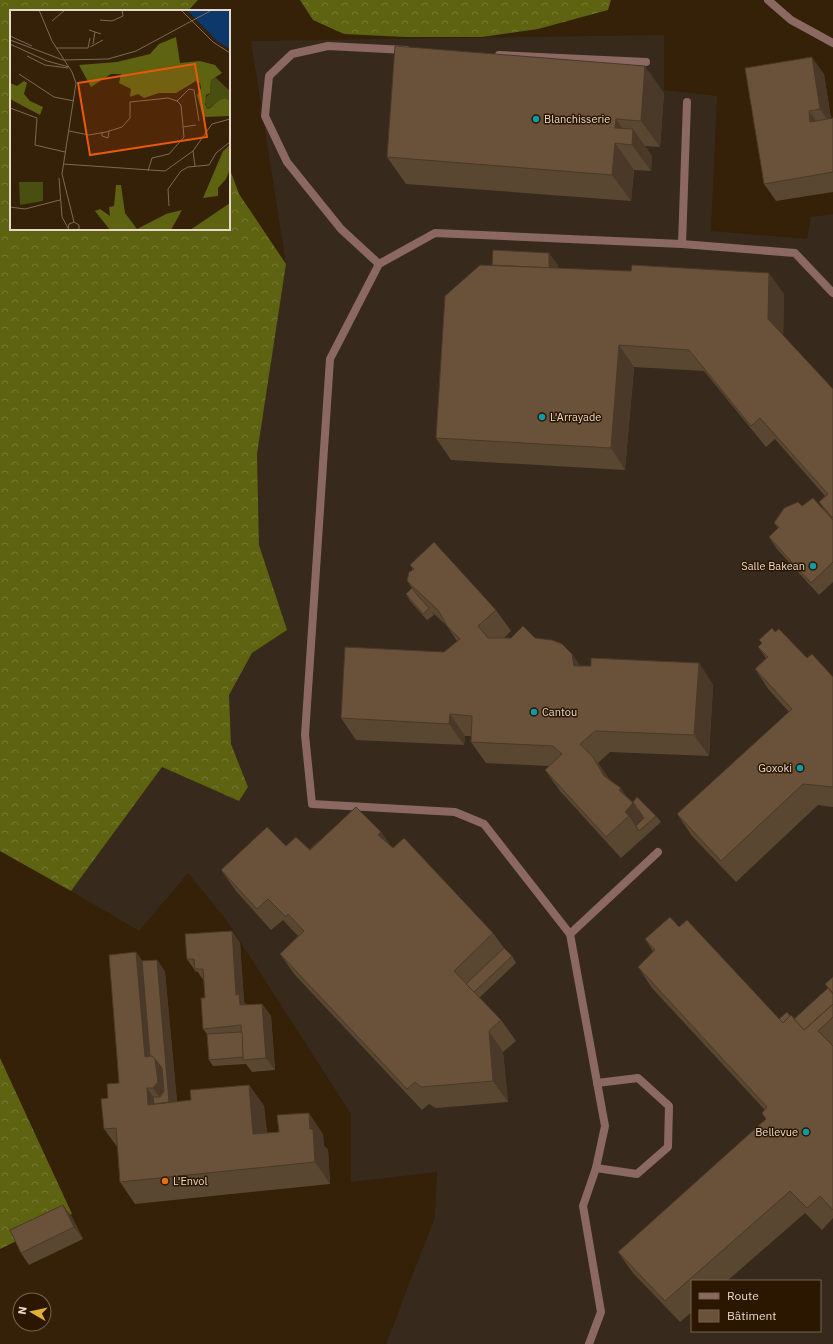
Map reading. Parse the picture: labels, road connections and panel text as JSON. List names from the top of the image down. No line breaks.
{"places":["Blanchisserie","L'Arrayade","Salle Bakean","Cantou","Goxoki","Bellevue","L'Envol"],"legend":["Route","Bâtiment"],"north":"left"}
